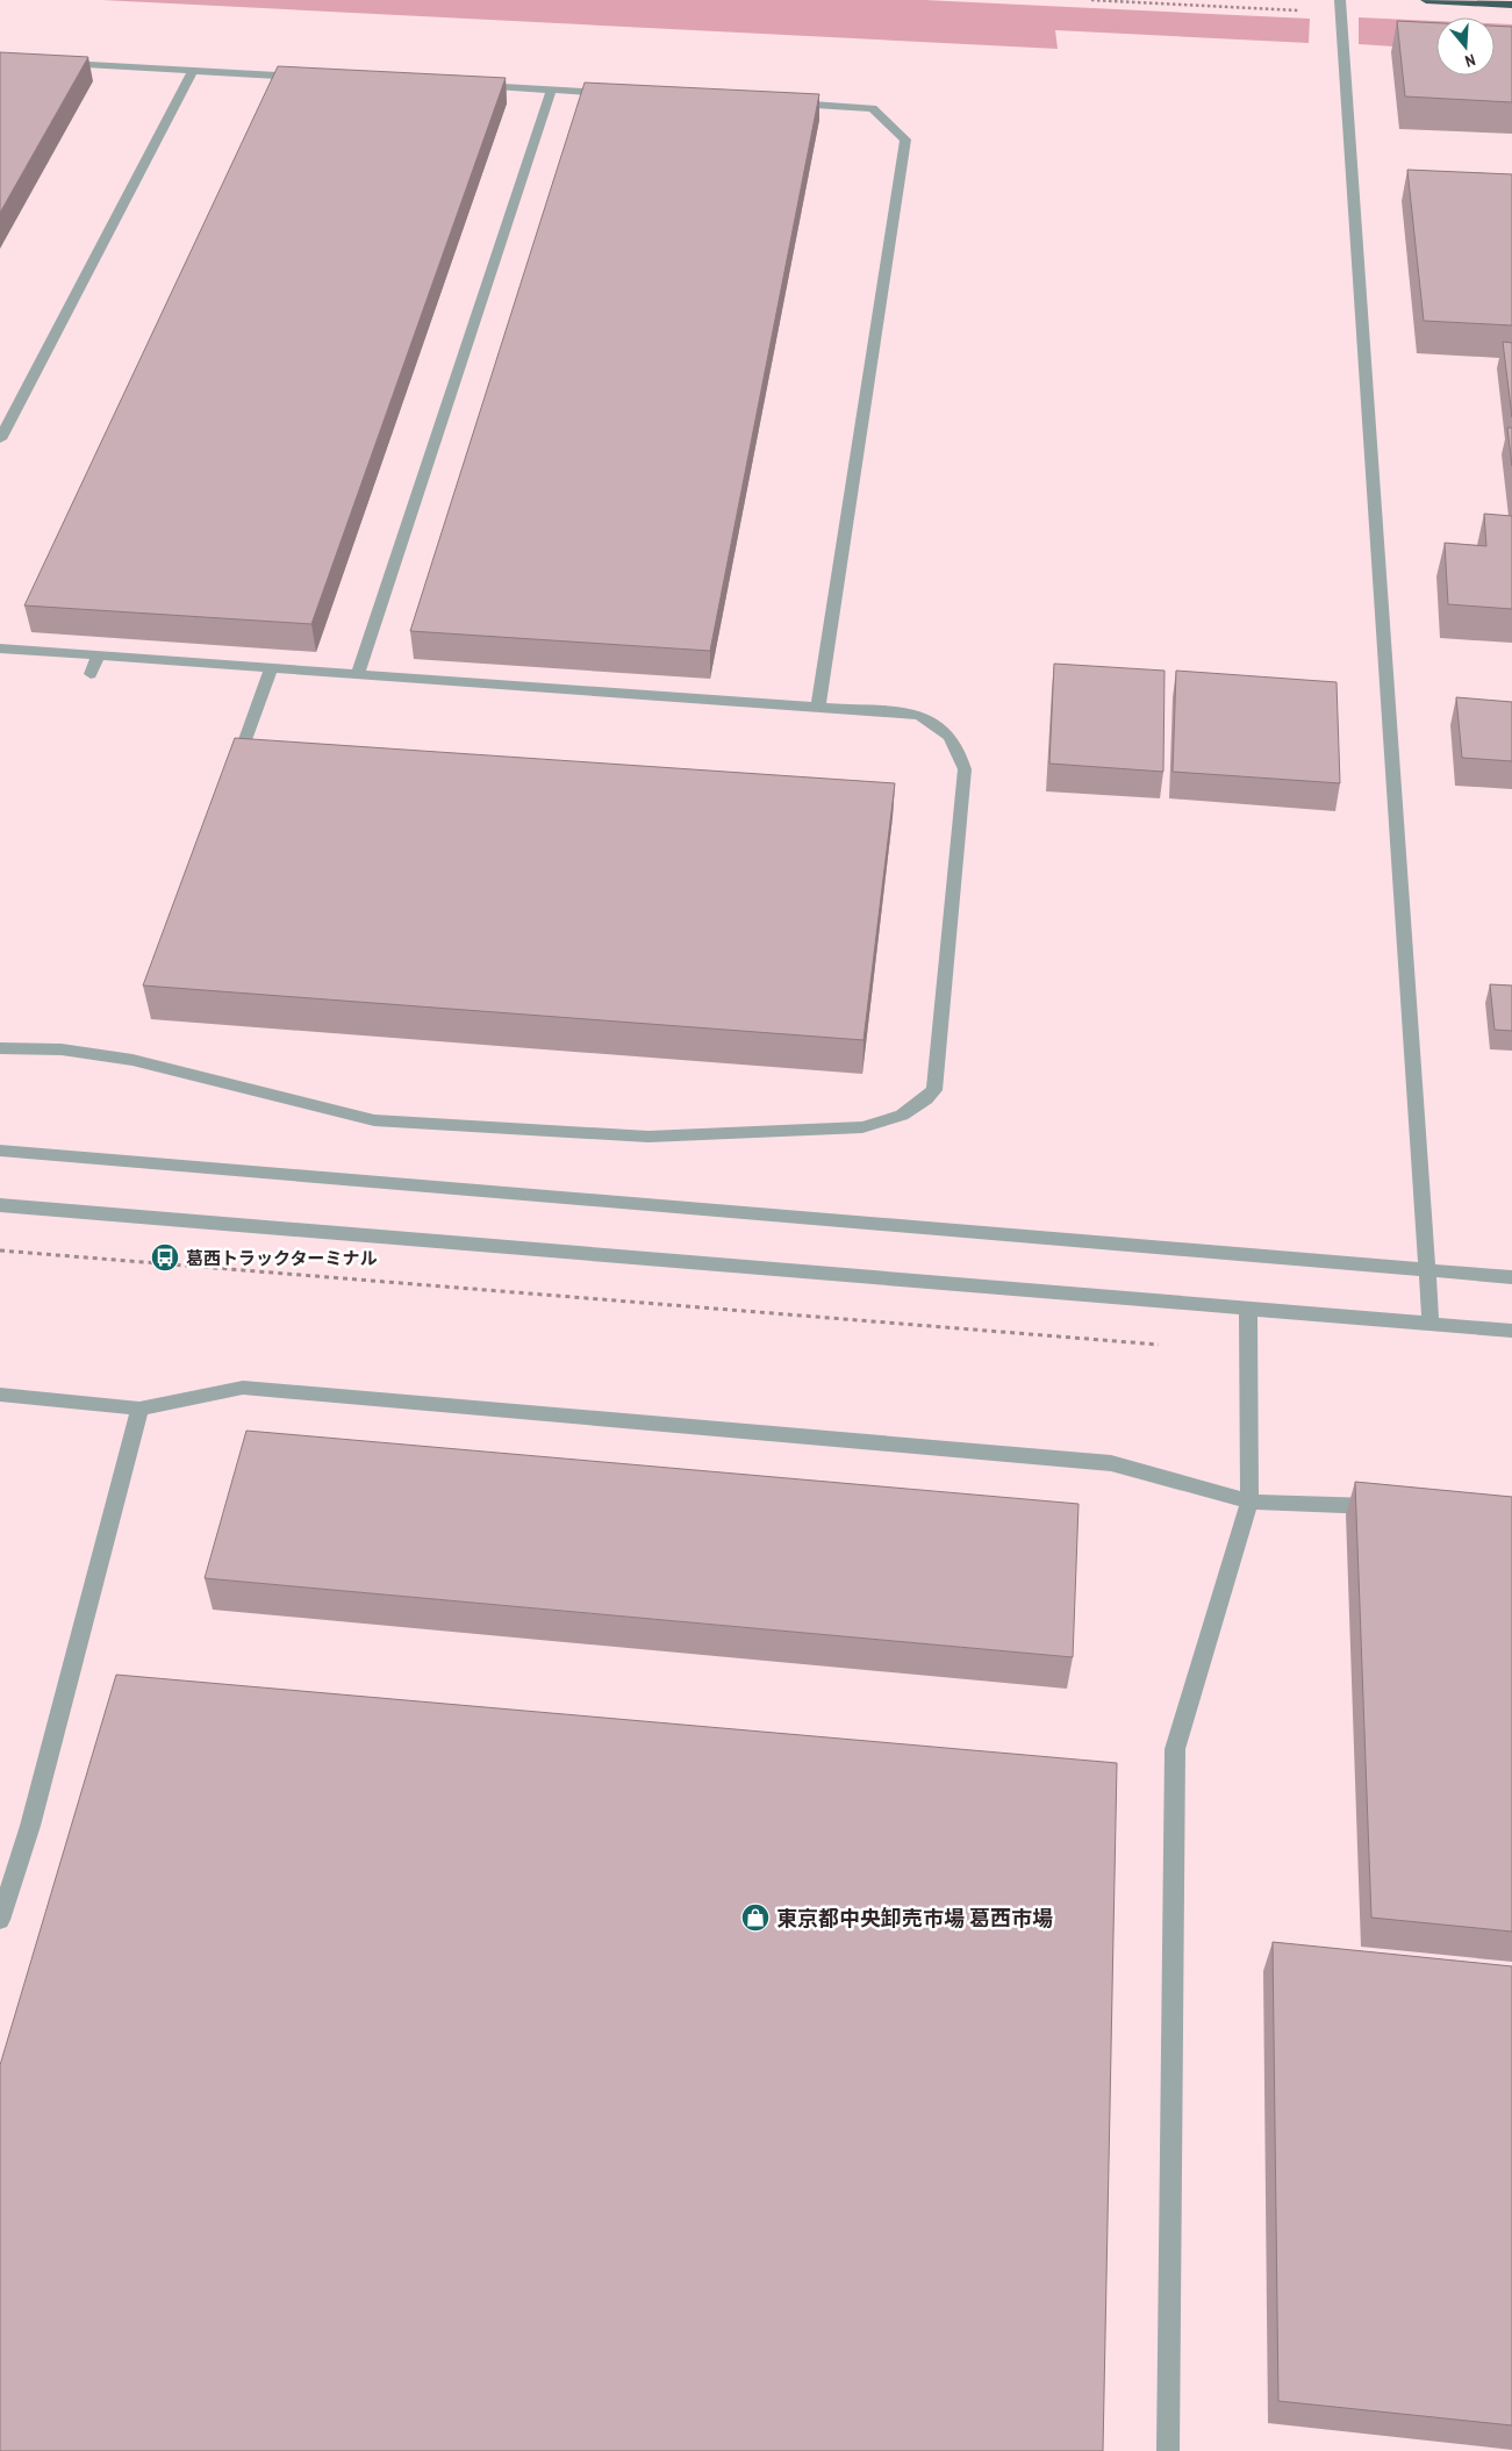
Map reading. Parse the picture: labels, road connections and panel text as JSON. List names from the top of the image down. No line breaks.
{"places":{"bus stop":["葛西トラックターミナル"],"shop":["東京都中央卸売市場 葛西市場"]},"north":"bottom"}
